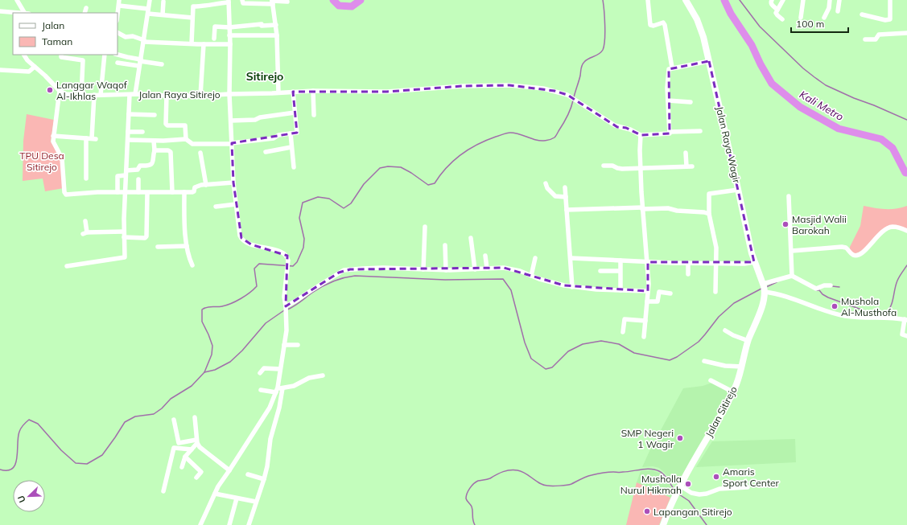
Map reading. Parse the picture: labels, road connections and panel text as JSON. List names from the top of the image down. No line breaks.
{"streets":{"main road":["Jalan Raya Wagir","Jalan Sitirejo"],"street":["Jalan Raya Sitirejo"]},"crossings":[["Jalan Raya Wagir","Jalan Sitirejo"]],"districts":["Sitirejo"],"water":["Kali Metro"],"parks":["TPU Desa Sitirejo"],"places":["Langgar Waqof Al-Ikhlas","Masjid Walii Barokah","Mushola Al-Musthofa","SMP Negeri 1 Wagir","Amaris Sport Center","Musholla Nurul Hikmah","Lapangan Sitirejo"],"legend":["Jalan","Taman"],"scale_bar":"100 m","north":"bottom left"}
